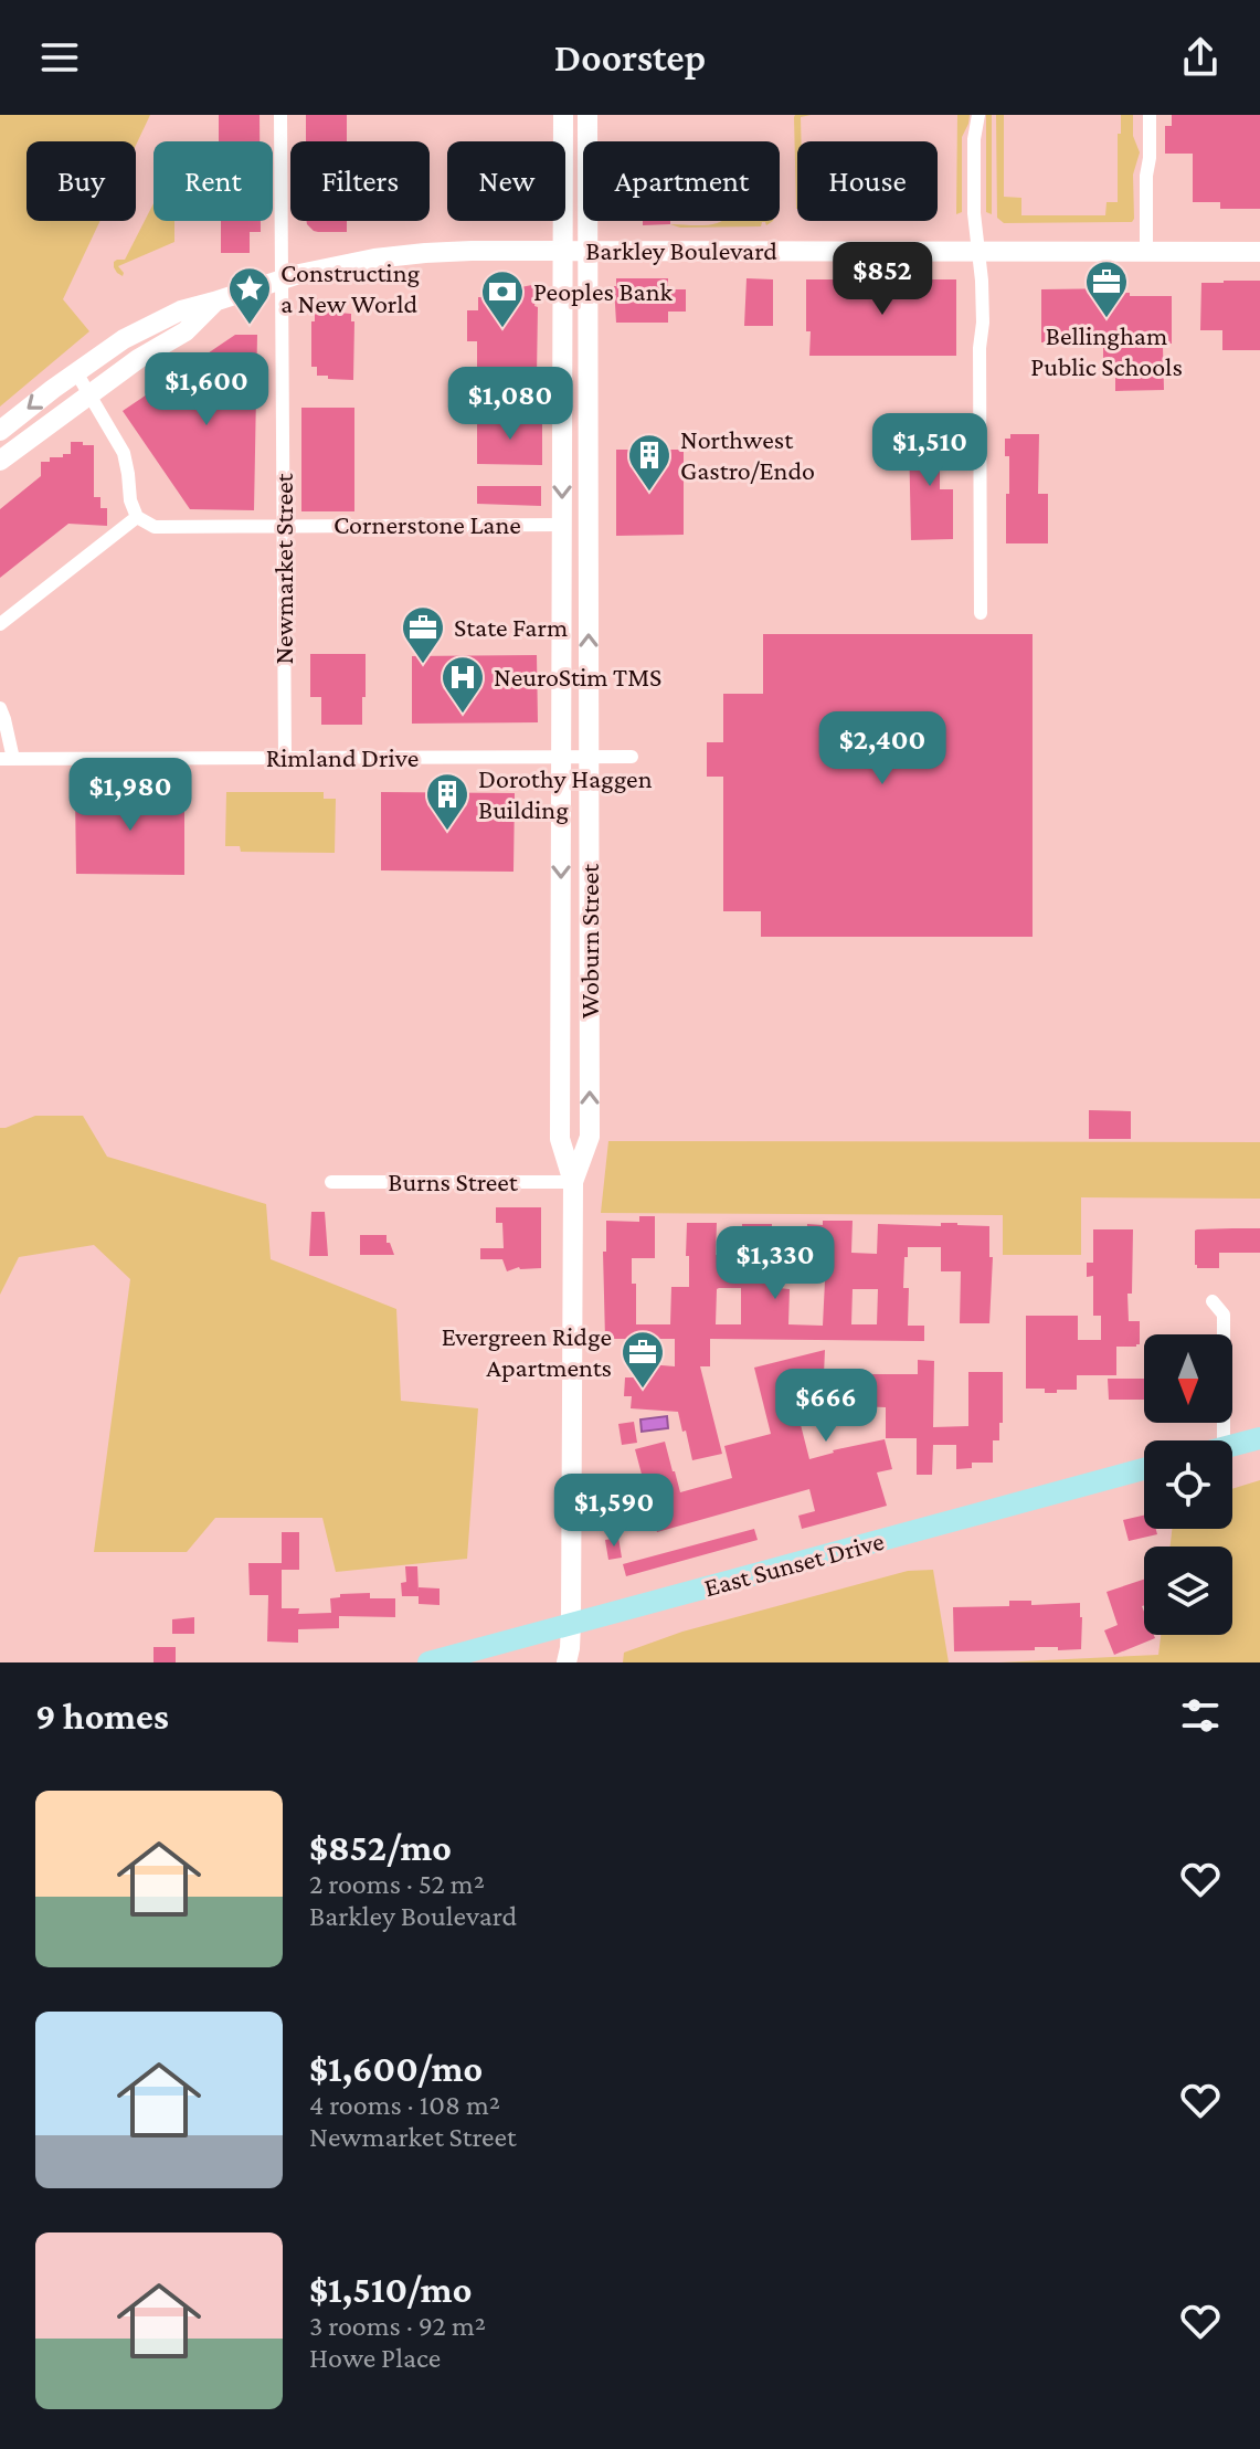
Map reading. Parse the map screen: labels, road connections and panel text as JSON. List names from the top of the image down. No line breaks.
{"streets":{"main road":["Barkley Boulevard","Woburn Street","East Sunset Drive"],"street":["Cornerstone Lane","Newmarket Street","Rimland Drive","Burns Street"]},"crossings":[["Barkley Boulevard","Newmarket Street"],["Barkley Boulevard","Woburn Street"],["Cornerstone Lane","Newmarket Street"],["Cornerstone Lane","Woburn Street"],["Newmarket Street","Rimland Drive"],["Rimland Drive","Woburn Street"],["Woburn Street","Burns Street"],["Woburn Street","East Sunset Drive"]],"places":{"office":["Bellingham Public Schools","State Farm","Evergreen Ridge Apartments"],"place":["Constructing a New World"],"bank":["Peoples Bank"],"building":["Northwest Gastro/Endo","Dorothy Haggen Building"],"hospital":["NeuroStim TMS"]},"north":"bottom","page":{"header":"Doorstep","chip":["Buy","Rent","Filters","New","Apartment","House"],"price":["$852","$1,600","$1,080","$1,510","$2,400","$1,980","$1,330","$666","$1,590"],"heading":"9 homes","list":[{"name":"$852/mo","note":"2 rooms · 52 m² · Barkley Boulevard"},{"name":"$1,600/mo","note":"4 rooms · 108 m² · Newmarket Street"},{"name":"$1,510/mo","note":"3 rooms · 92 m² · Howe Place"}]}}
